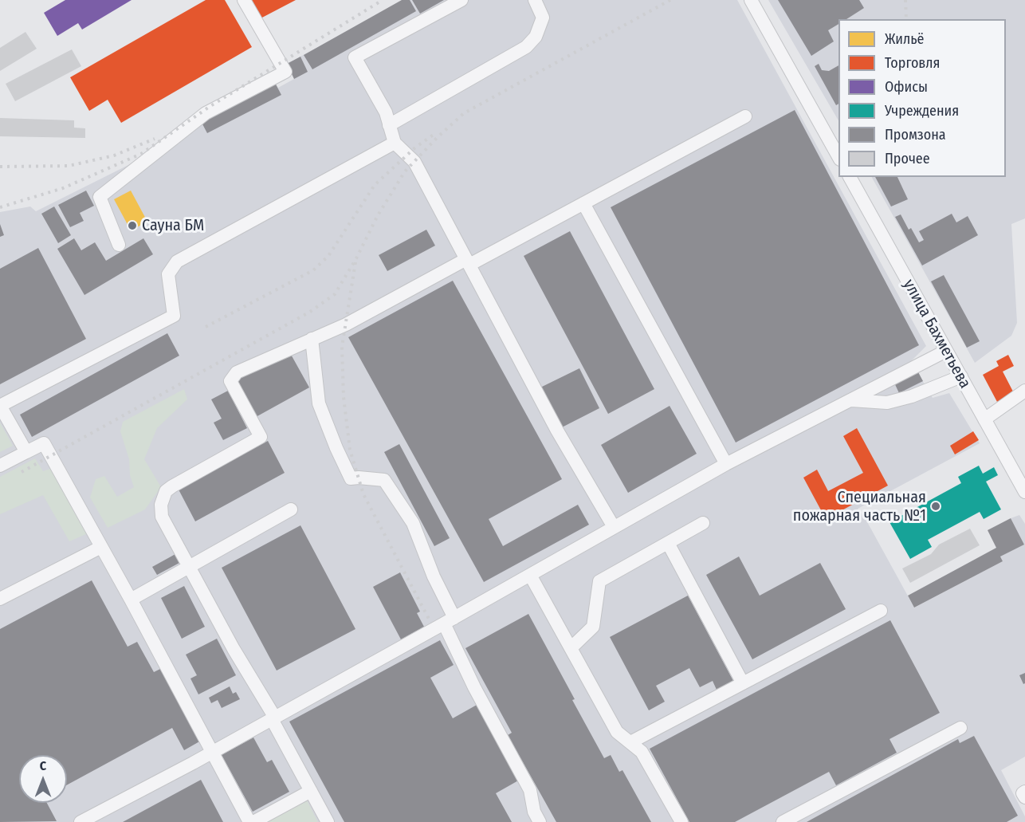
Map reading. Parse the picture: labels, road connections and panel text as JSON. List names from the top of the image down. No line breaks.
{"streets":{"street":["улица Бахметьева"]},"places":["Сауна БМ","Специальная пожарная часть №1"],"legend":["Жильё","Торговля","Офисы","Учреждения","Промзона","Прочее"],"north":"top"}
